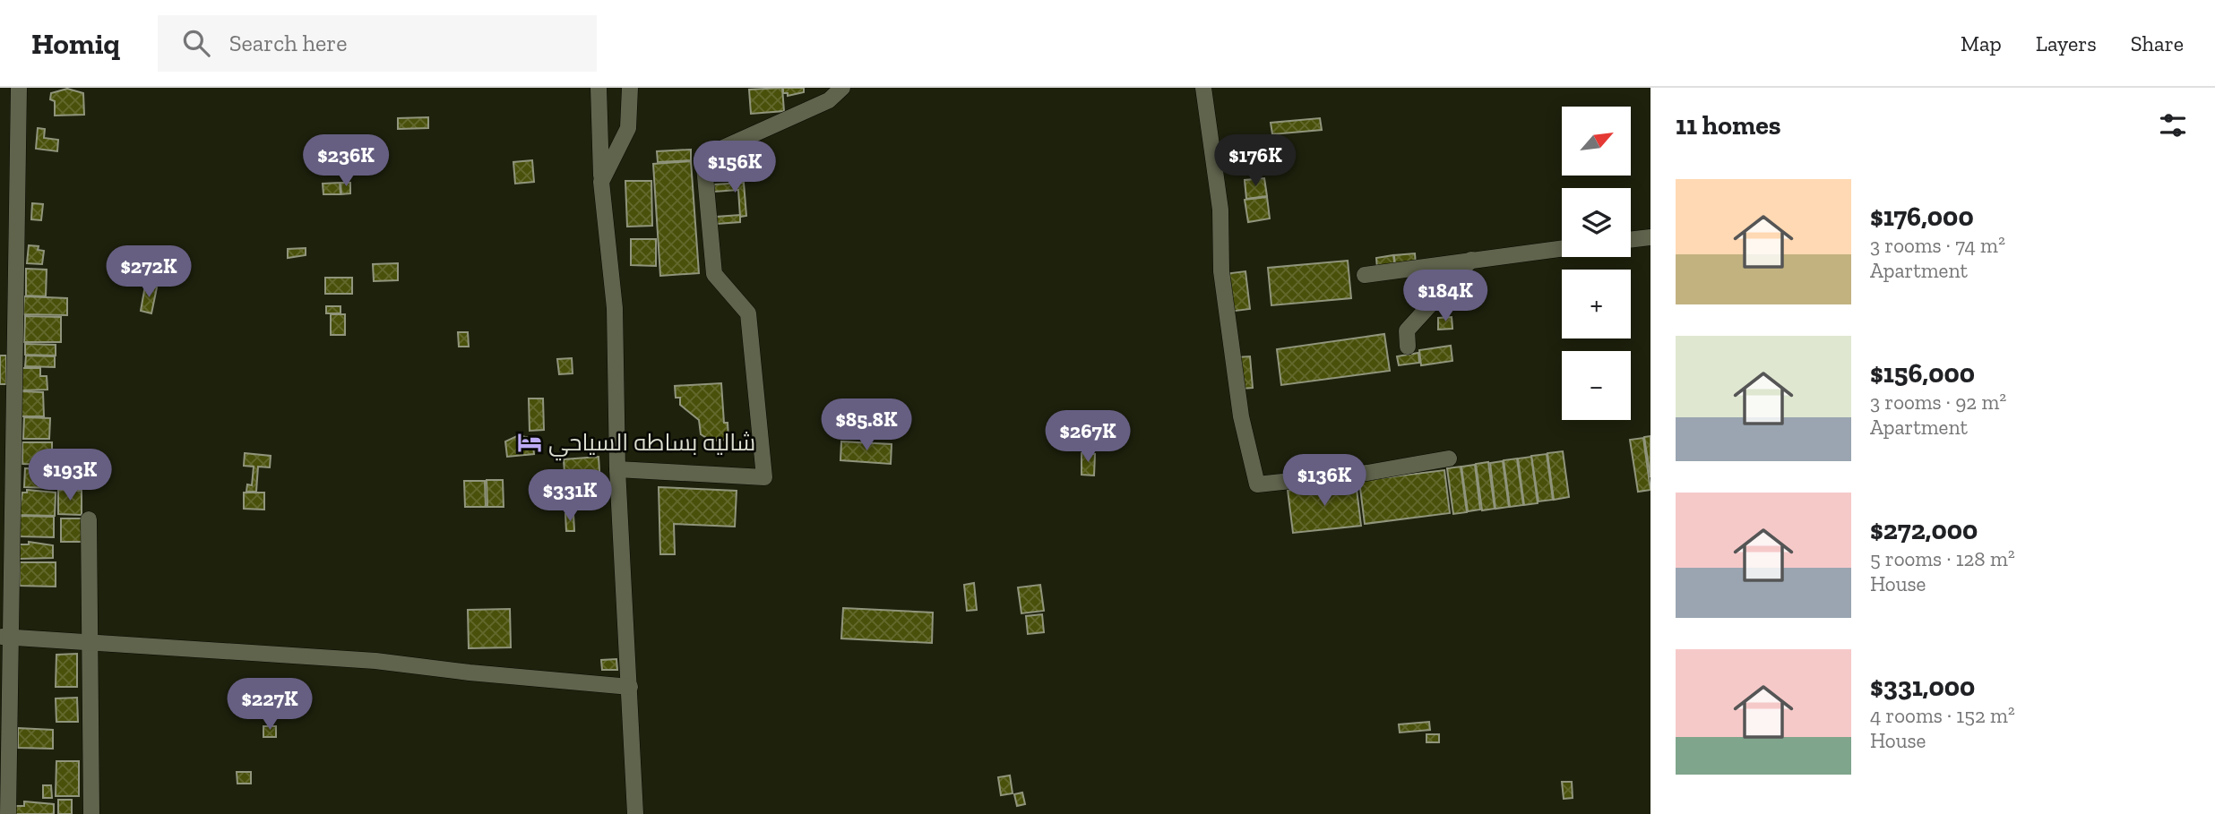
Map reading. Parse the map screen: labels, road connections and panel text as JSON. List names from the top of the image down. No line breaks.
{"places":{"hotel":["شاليه بساطه السياحي"]},"north":"top right","page":{"header":"Homiq","search":"Search here","nav":["Map","Layers","Share"],"heading":"11 homes","map_buttons":["+","−"],"price":["$236K","$176K","$156K","$272K","$184K","$85.8K","$267K","$193K","$136K","$331K","$227K"],"list":[{"name":"$176,000","note":"3 rooms · 74 m² · Apartment"},{"name":"$156,000","note":"3 rooms · 92 m² · Apartment"},{"name":"$272,000","note":"5 rooms · 128 m² · House"},{"name":"$331,000","note":"4 rooms · 152 m² · House"}]}}
